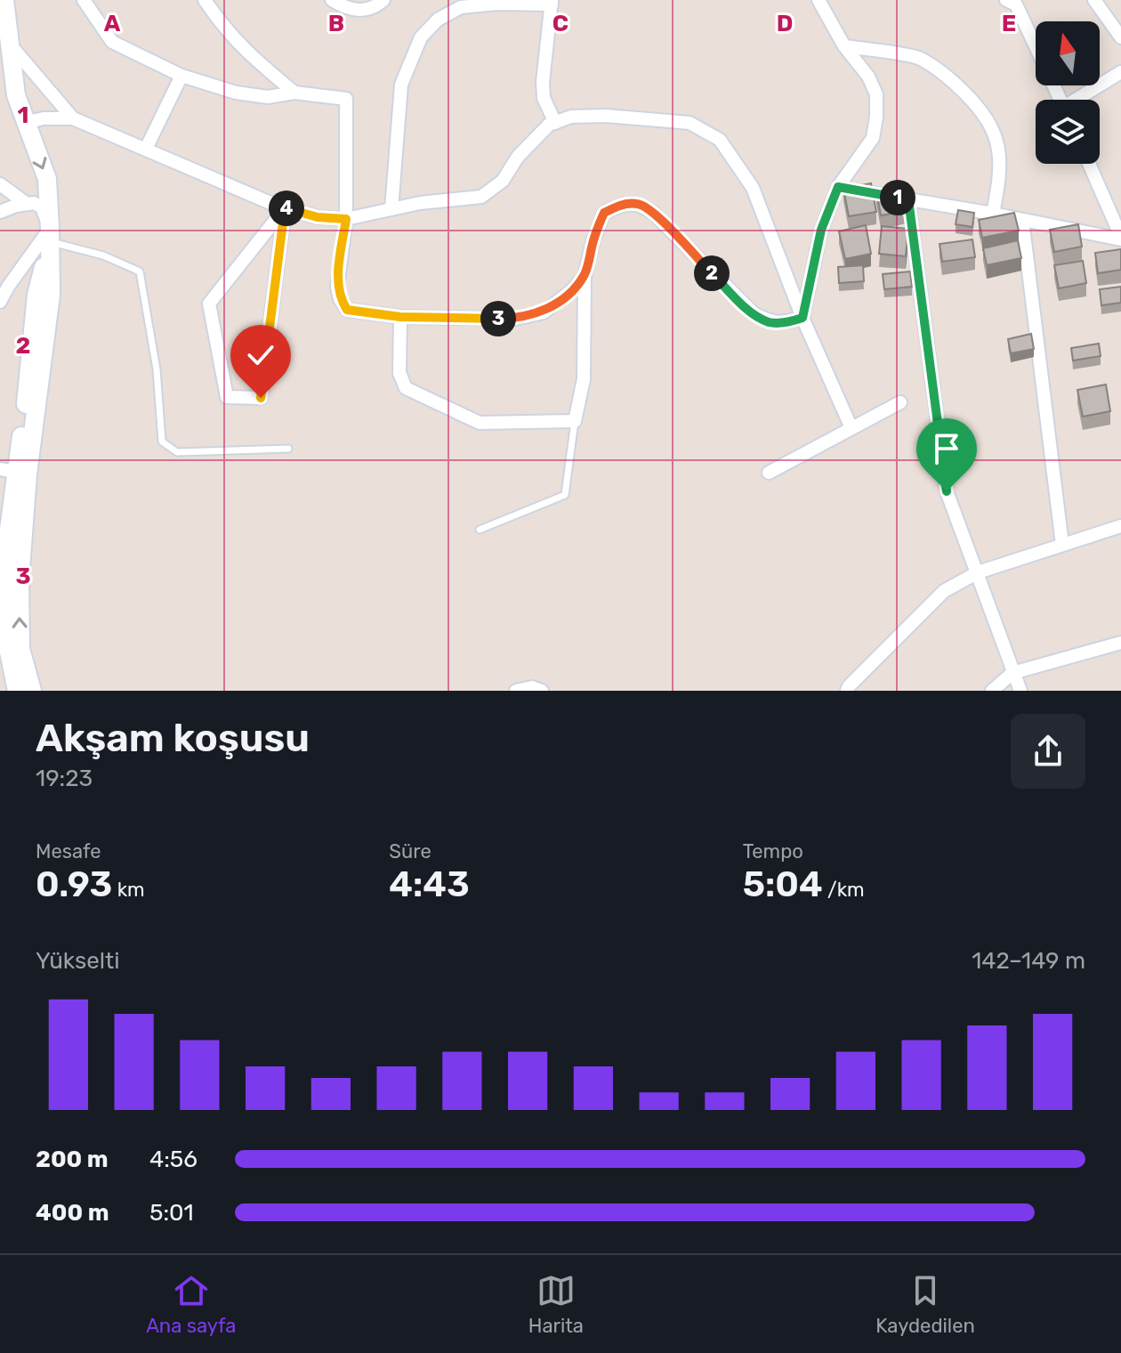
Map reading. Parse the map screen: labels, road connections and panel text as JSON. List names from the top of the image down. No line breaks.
{"north":"top","page":{"pins":["1","4","2","3"],"heading":["Akşam koşusu","19:23"],"stats":[["Mesafe","0.93 km"],["Süre","4:43"],["Tempo","5:04 /km"]],"chart":["Yükselti","142–149 m"],"list":[{"name":"200 m","note":"4:56"},{"name":"400 m","note":"5:01"}],"tabs":["Ana sayfa","Harita","Kaydedilen"]},"grid":{"columns":["A","B","C","D","E"],"rows":["1","2","3"]}}
